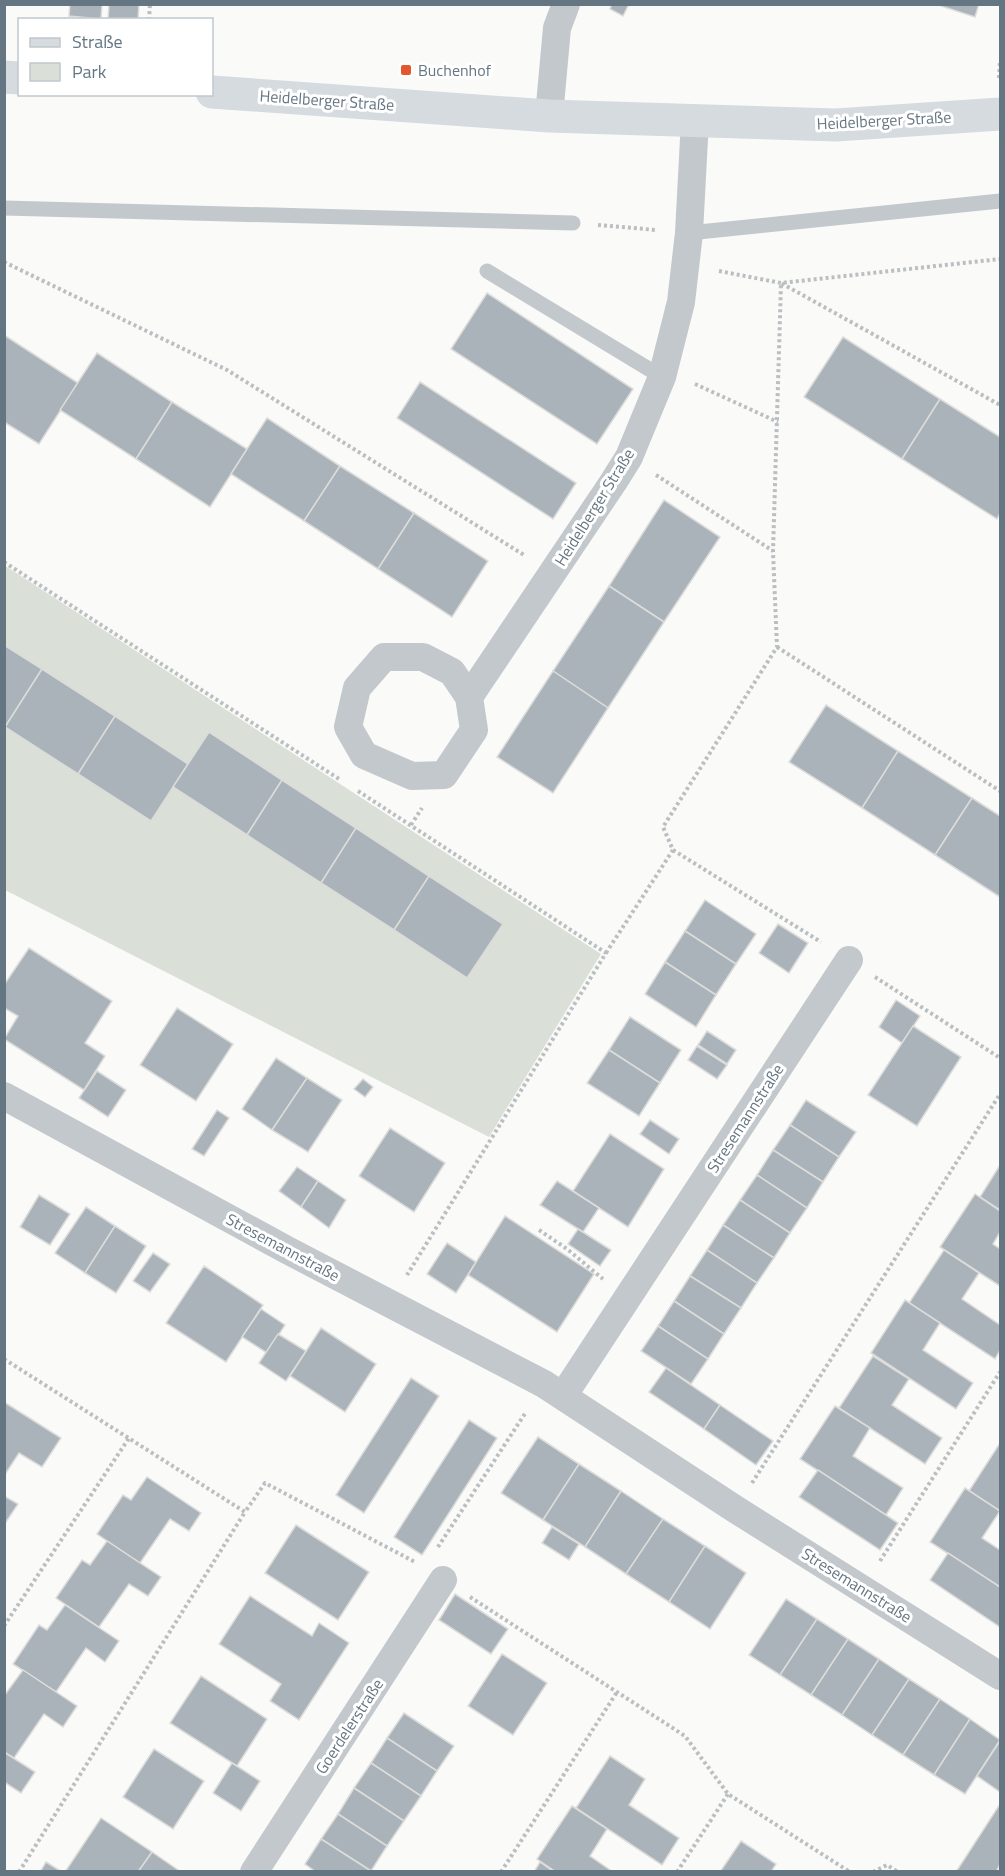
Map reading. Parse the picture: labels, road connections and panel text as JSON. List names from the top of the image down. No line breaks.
{"streets":{"main road":["Heidelberger Straße"],"street":["Stresemannstraße","Goerdelerstraße"]},"places":{"transit":["Buchenhof"]},"legend":["Straße","Park"]}
